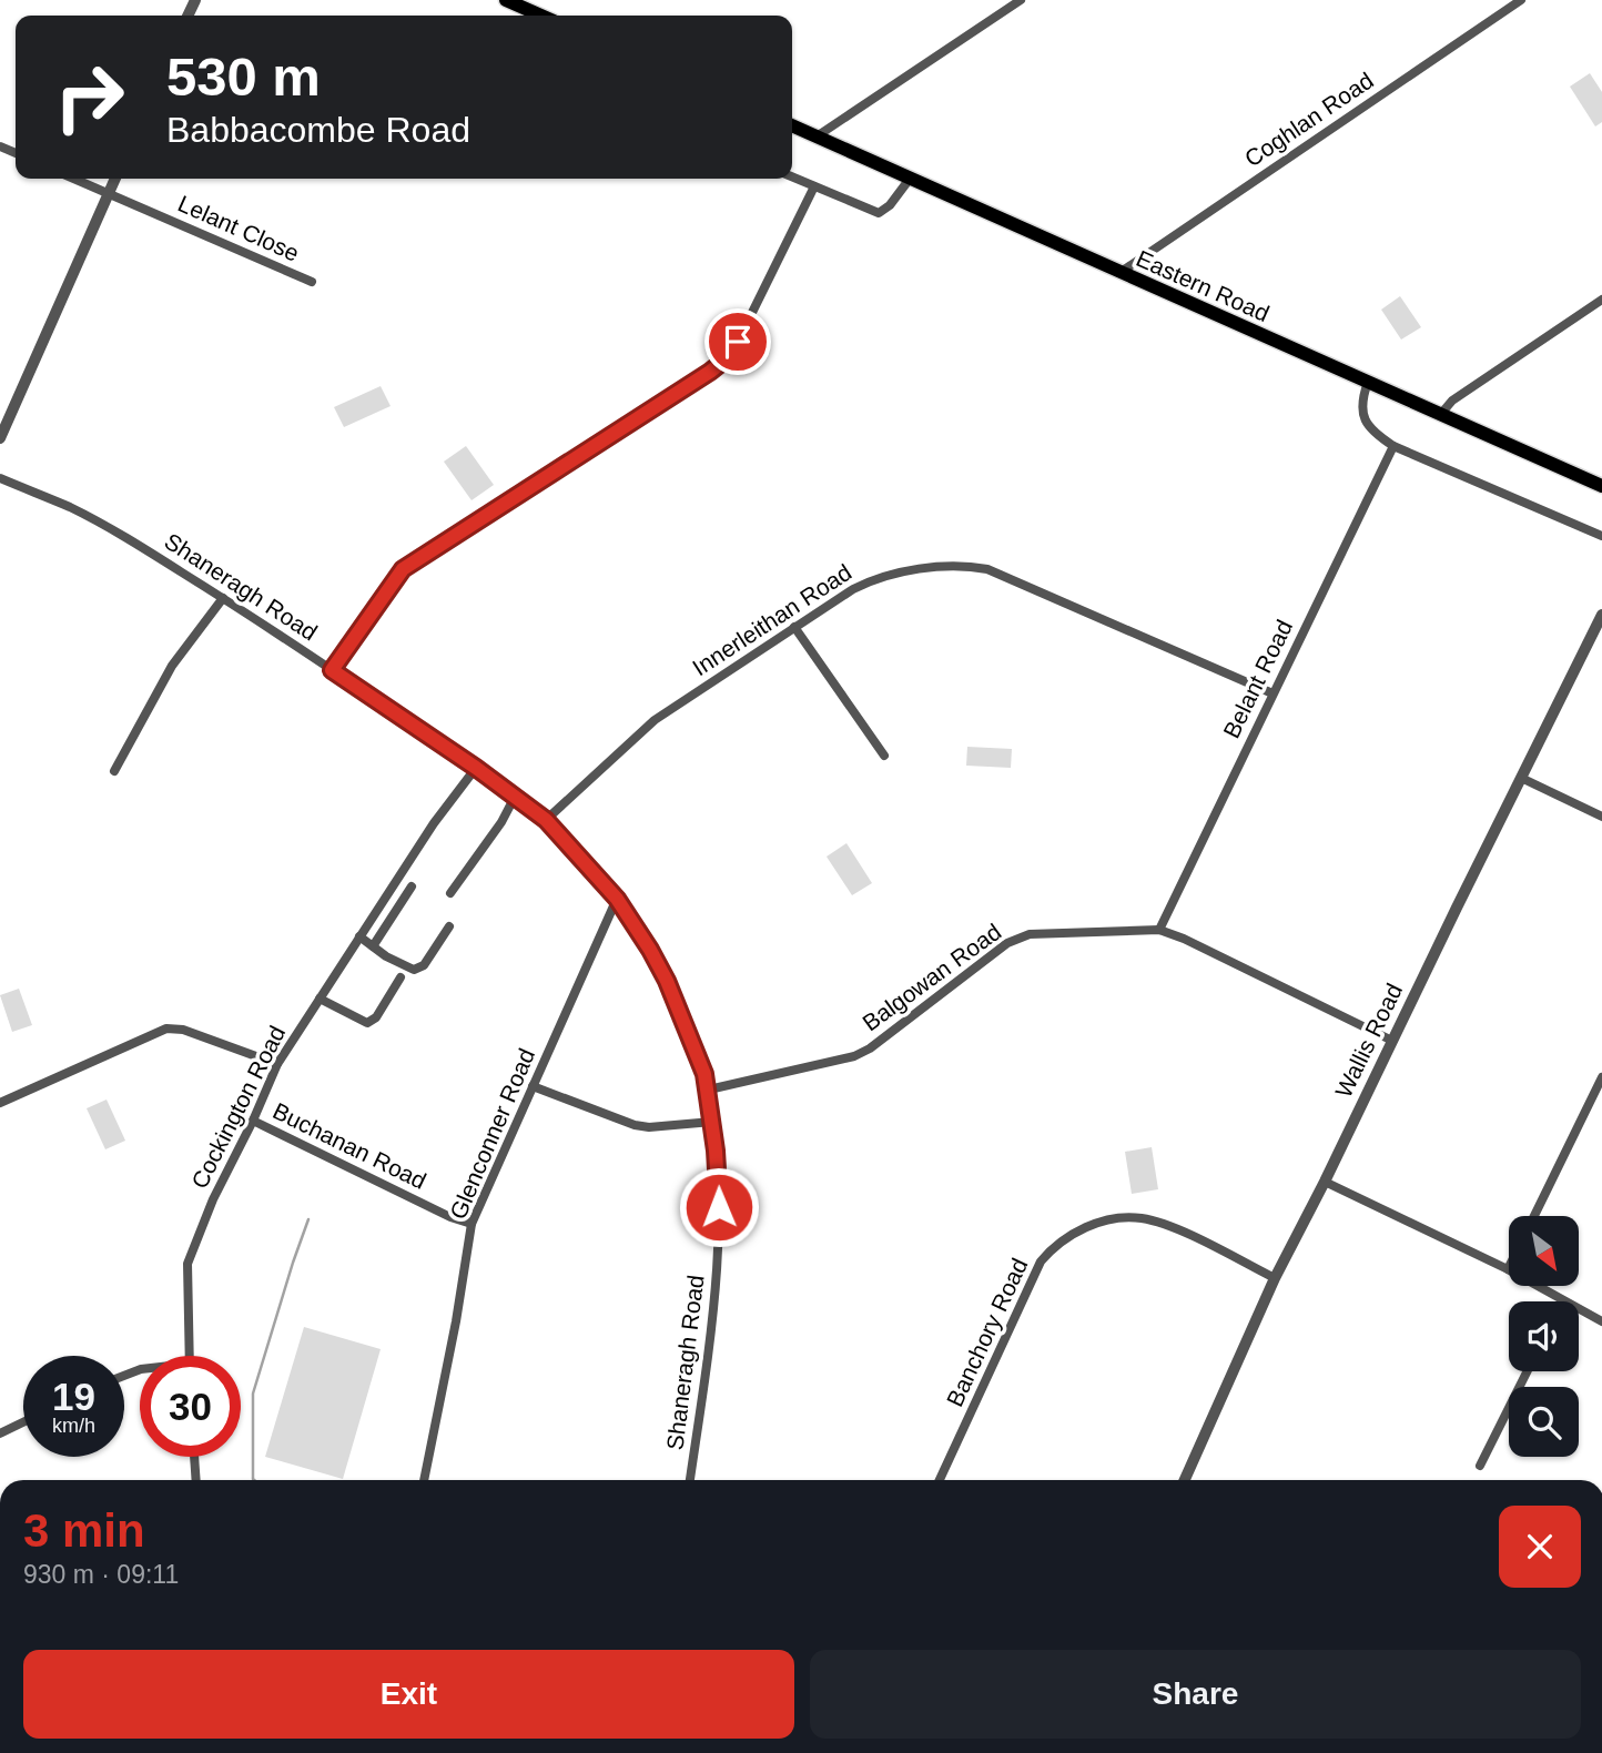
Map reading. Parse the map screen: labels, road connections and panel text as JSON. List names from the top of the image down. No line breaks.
{"streets":{"main road":["Eastern Road"],"street":["Coghlan Road","Lelant Close","Shaneragh Road","Innerleithan Road","Belant Road","Balgowan Road","Wallis Road","Cockington Road","Glenconner Road","Buchanan Road","Banchory Road"]},"crossings":[["Coghlan Road","Eastern Road"],["Shaneragh Road","Innerleithan Road"],["Shaneragh Road","Balgowan Road"],["Shaneragh Road","Cockington Road"],["Shaneragh Road","Glenconner Road"],["Innerleithan Road","Belant Road"],["Belant Road","Balgowan Road"],["Balgowan Road","Wallis Road"],["Wallis Road","Banchory Road"],["Cockington Road","Buchanan Road"],["Glenconner Road","Buchanan Road"]],"north":"bottom right","page":{"turn":["530 m","Babbacombe Road"],"speed":"19 km/h","limit":"30","heading":["3 min","930 m · 09:11"],"buttons":["Exit","Share"]}}
